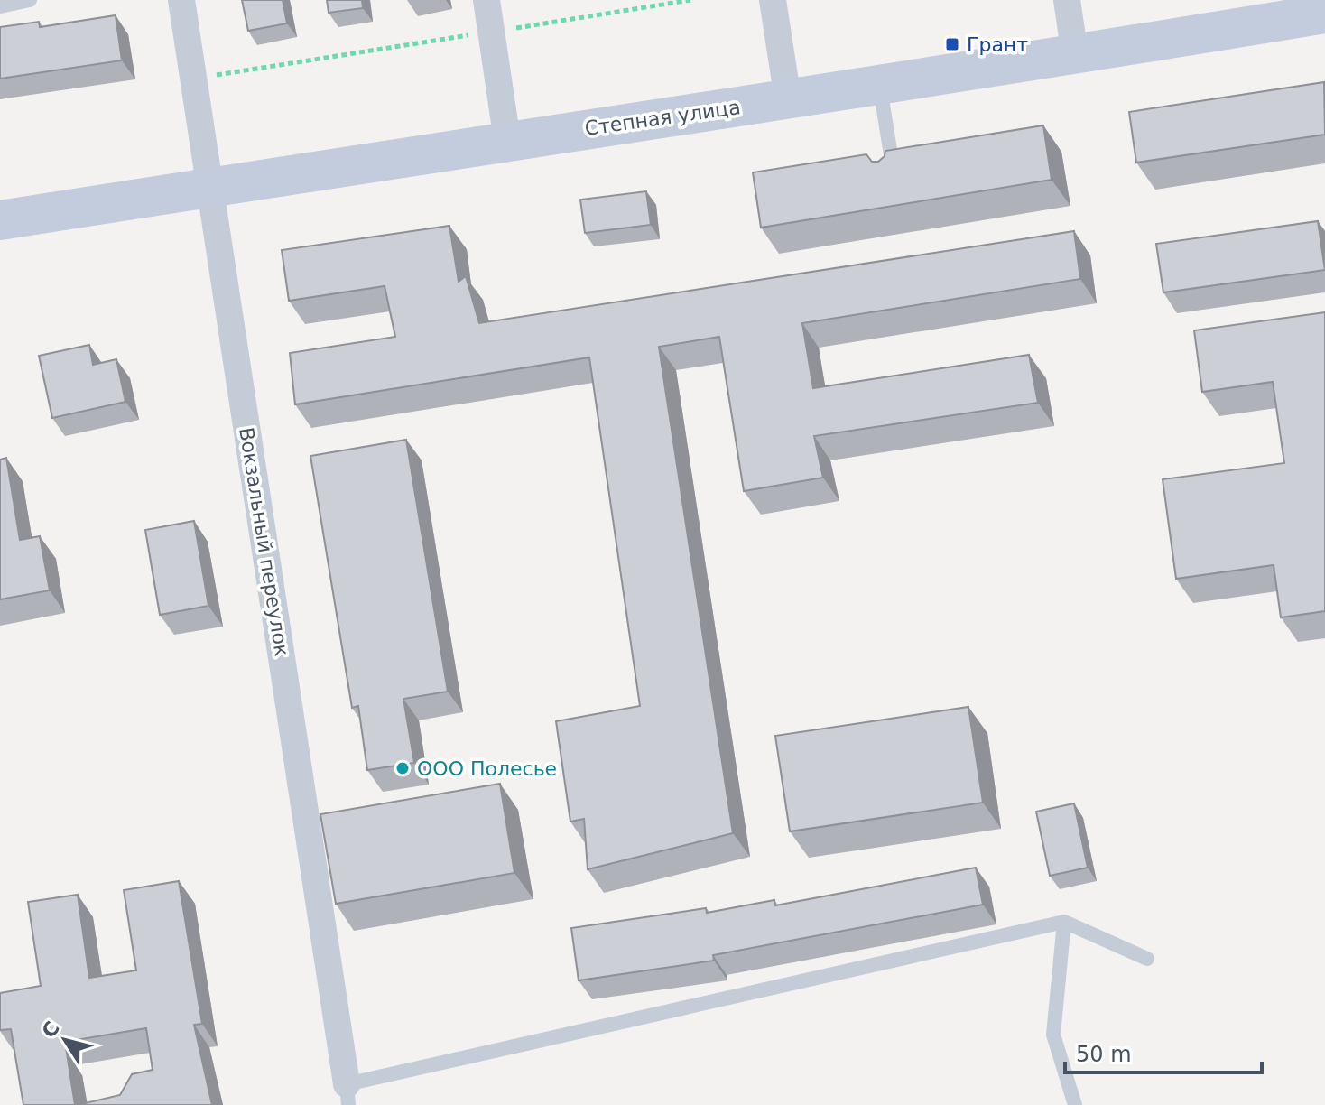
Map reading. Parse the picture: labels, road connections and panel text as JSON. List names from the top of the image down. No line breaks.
{"streets":{"main road":["Степная улица"],"street":["Вокзальный переулок"]},"crossings":[["Степная улица","Вокзальный переулок"]],"places":{"transit":["Грант"],"other":["ООО Полесье"]},"scale_bar":"50 m","north":"top left"}
